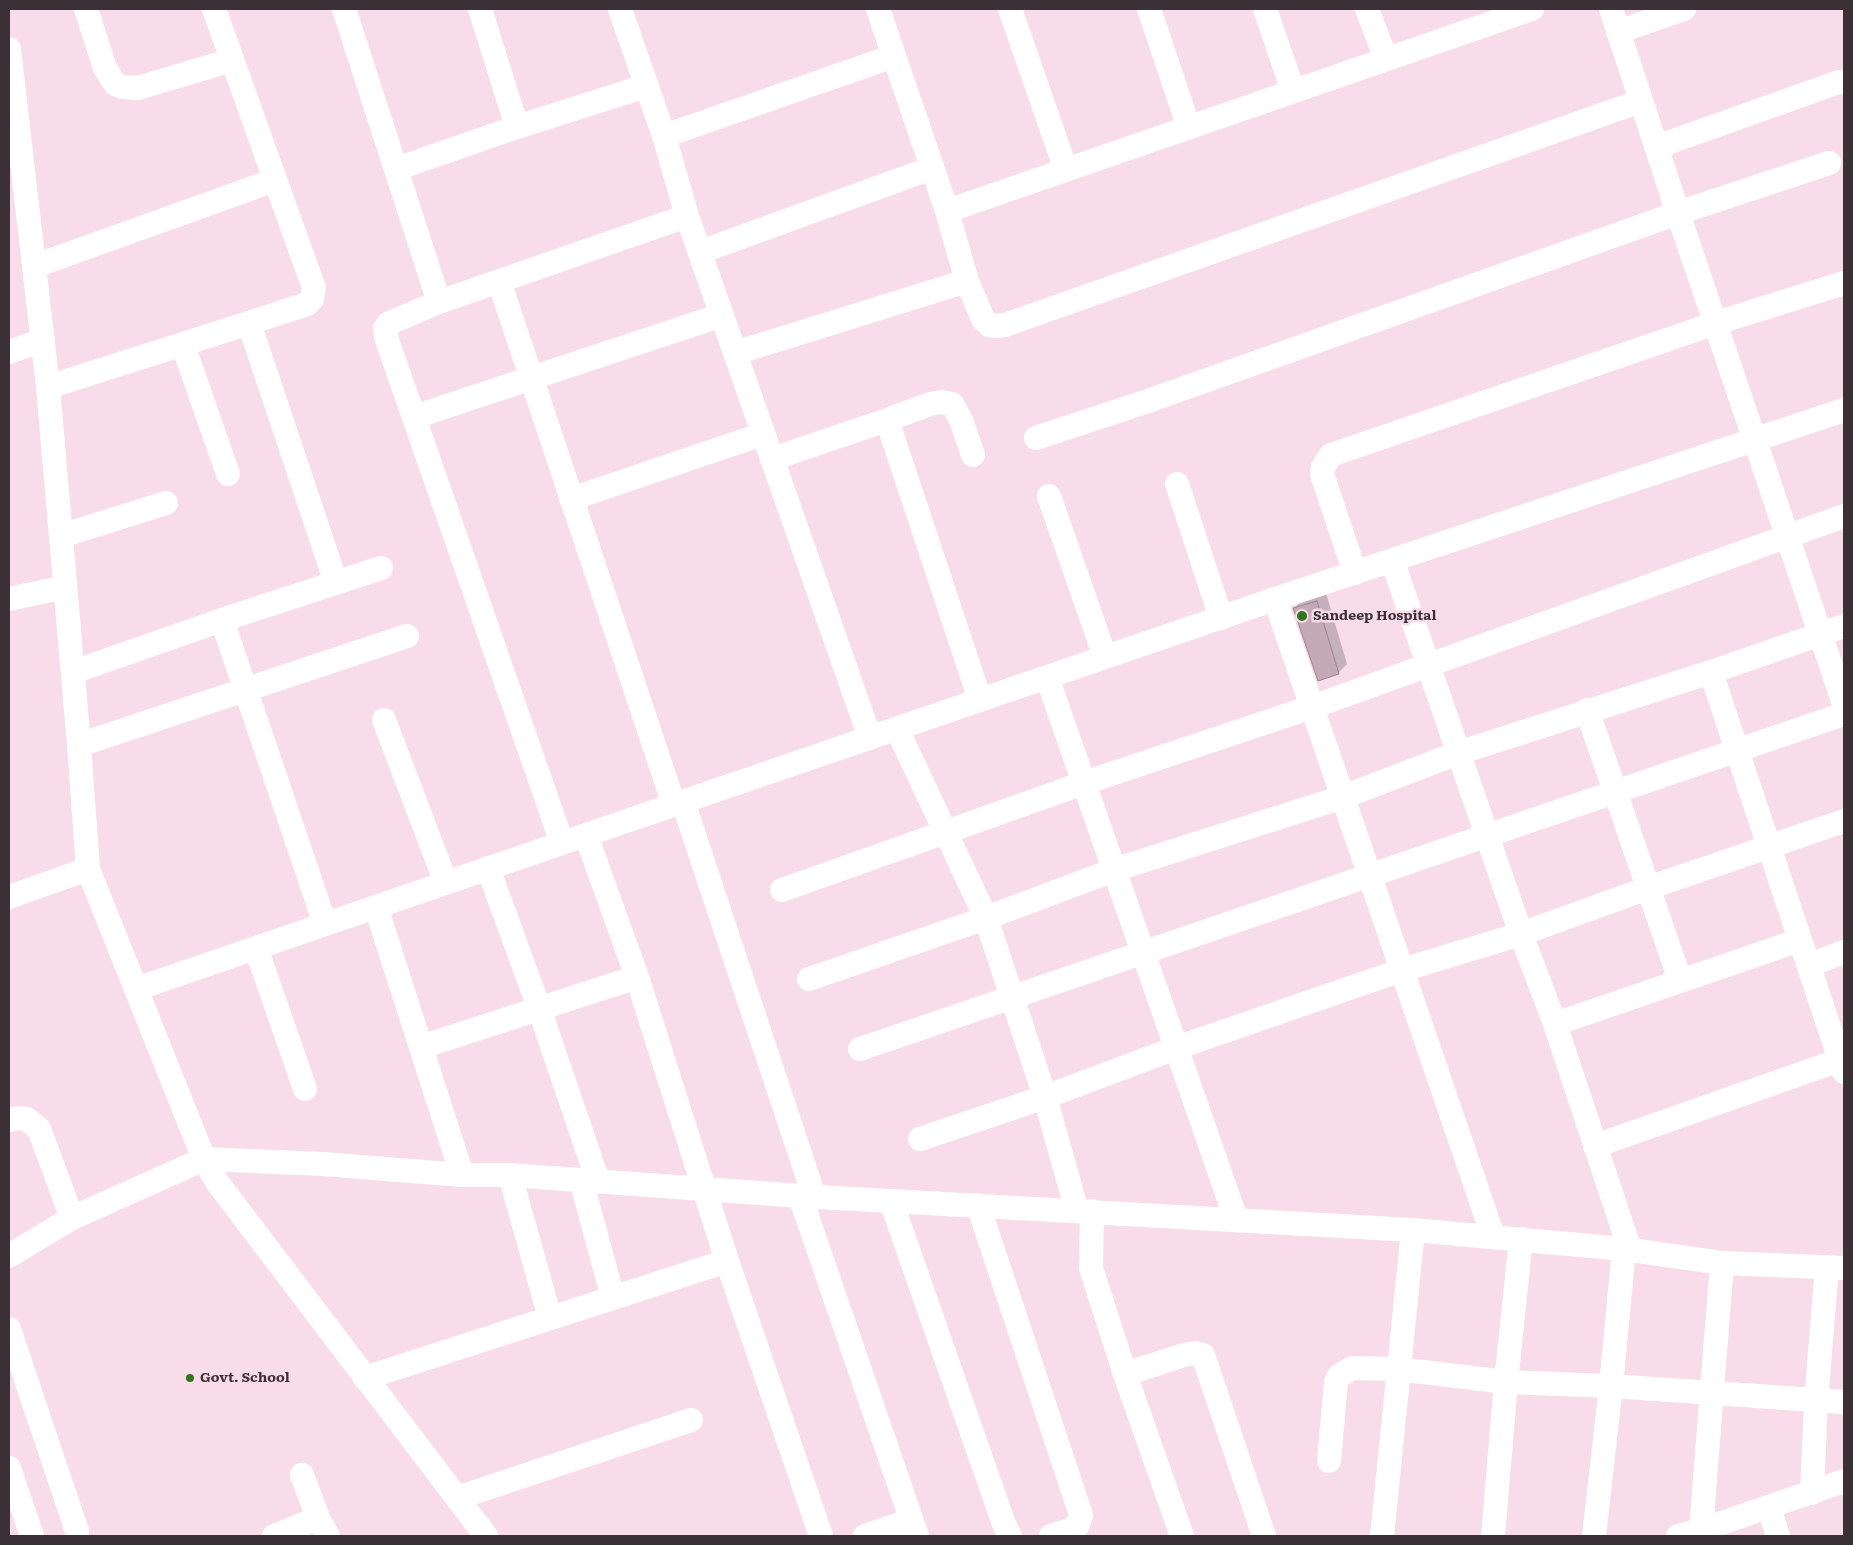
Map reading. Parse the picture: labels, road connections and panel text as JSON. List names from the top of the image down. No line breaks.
{"places":["Sandeep Hospital","Govt. School"]}
